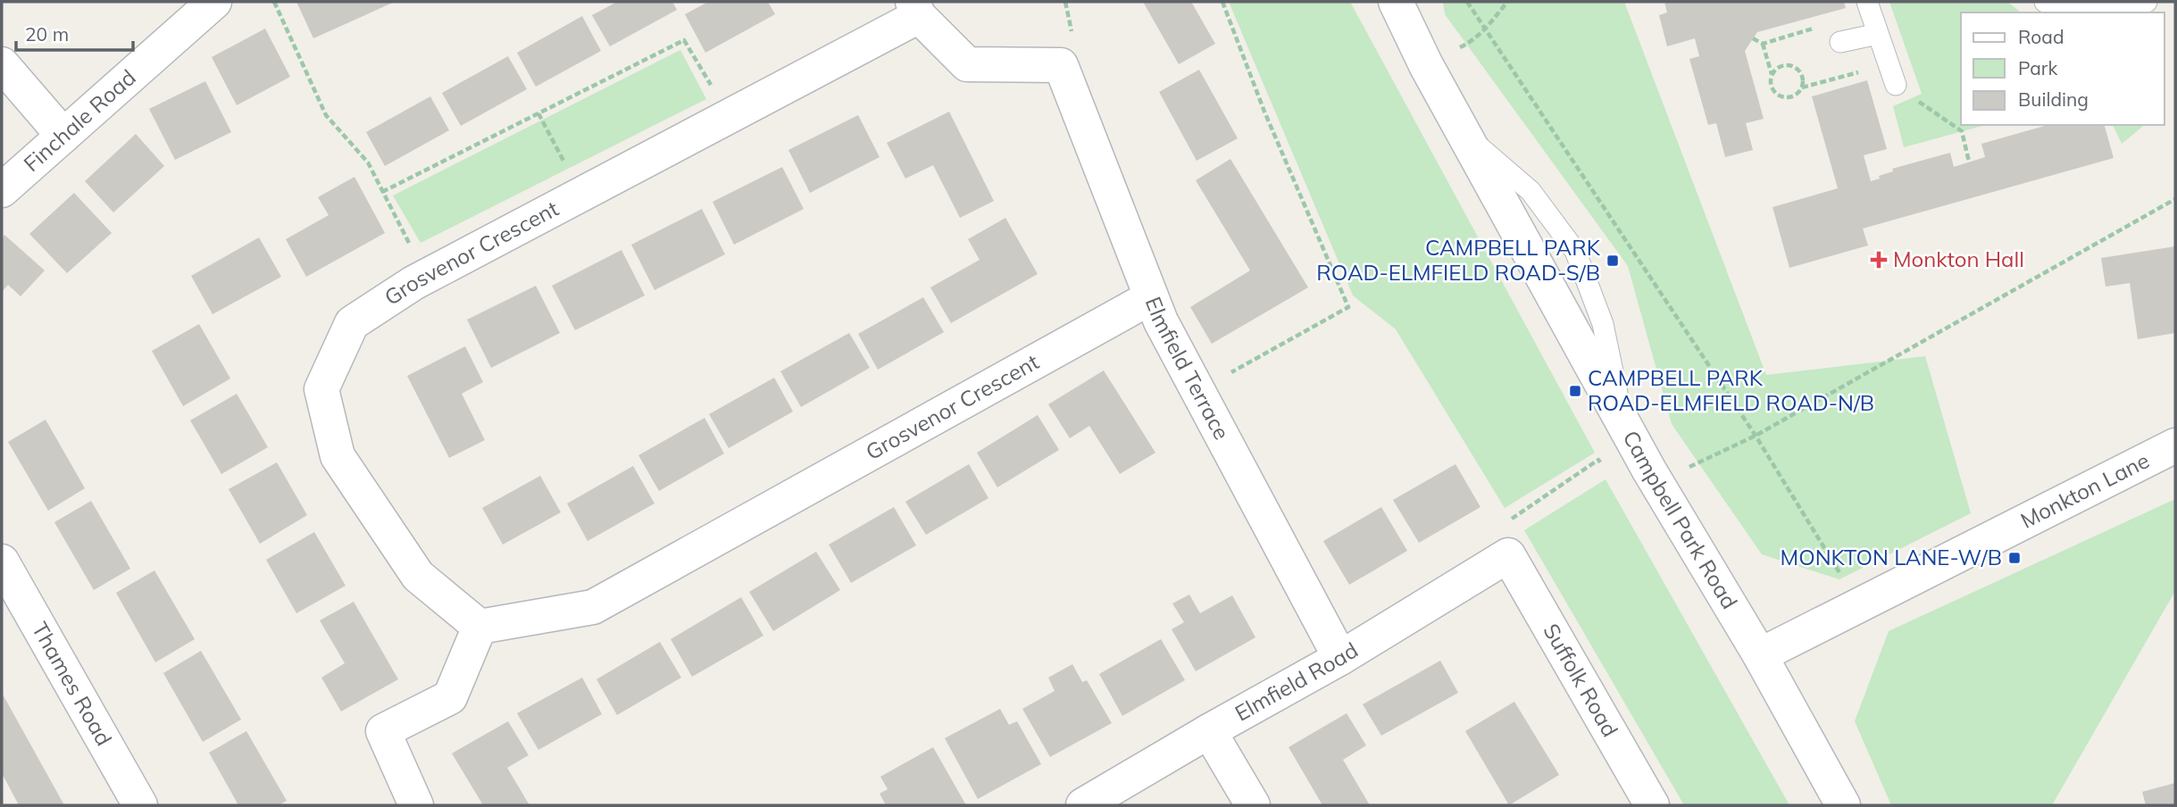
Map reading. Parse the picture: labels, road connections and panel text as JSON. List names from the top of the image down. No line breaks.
{"streets":{"street":["Finchale Road","Grosvenor Crescent","Elmfield Terrace","Monkton Lane","Campbell Park Road","Suffolk Road","Elmfield Road","Thames Road"]},"crossings":[["Grosvenor Crescent","Elmfield Terrace"],["Elmfield Terrace","Elmfield Road"],["Monkton Lane","Campbell Park Road"],["Suffolk Road","Elmfield Road"]],"places":{"health":["Monkton Hall"],"transit":["CAMPBELL PARK ROAD-ELMFIELD ROAD-S/B","CAMPBELL PARK ROAD-ELMFIELD ROAD-N/B","MONKTON LANE-W/B"]},"legend":["Road","Park","Building"],"scale_bar":"20 m"}
